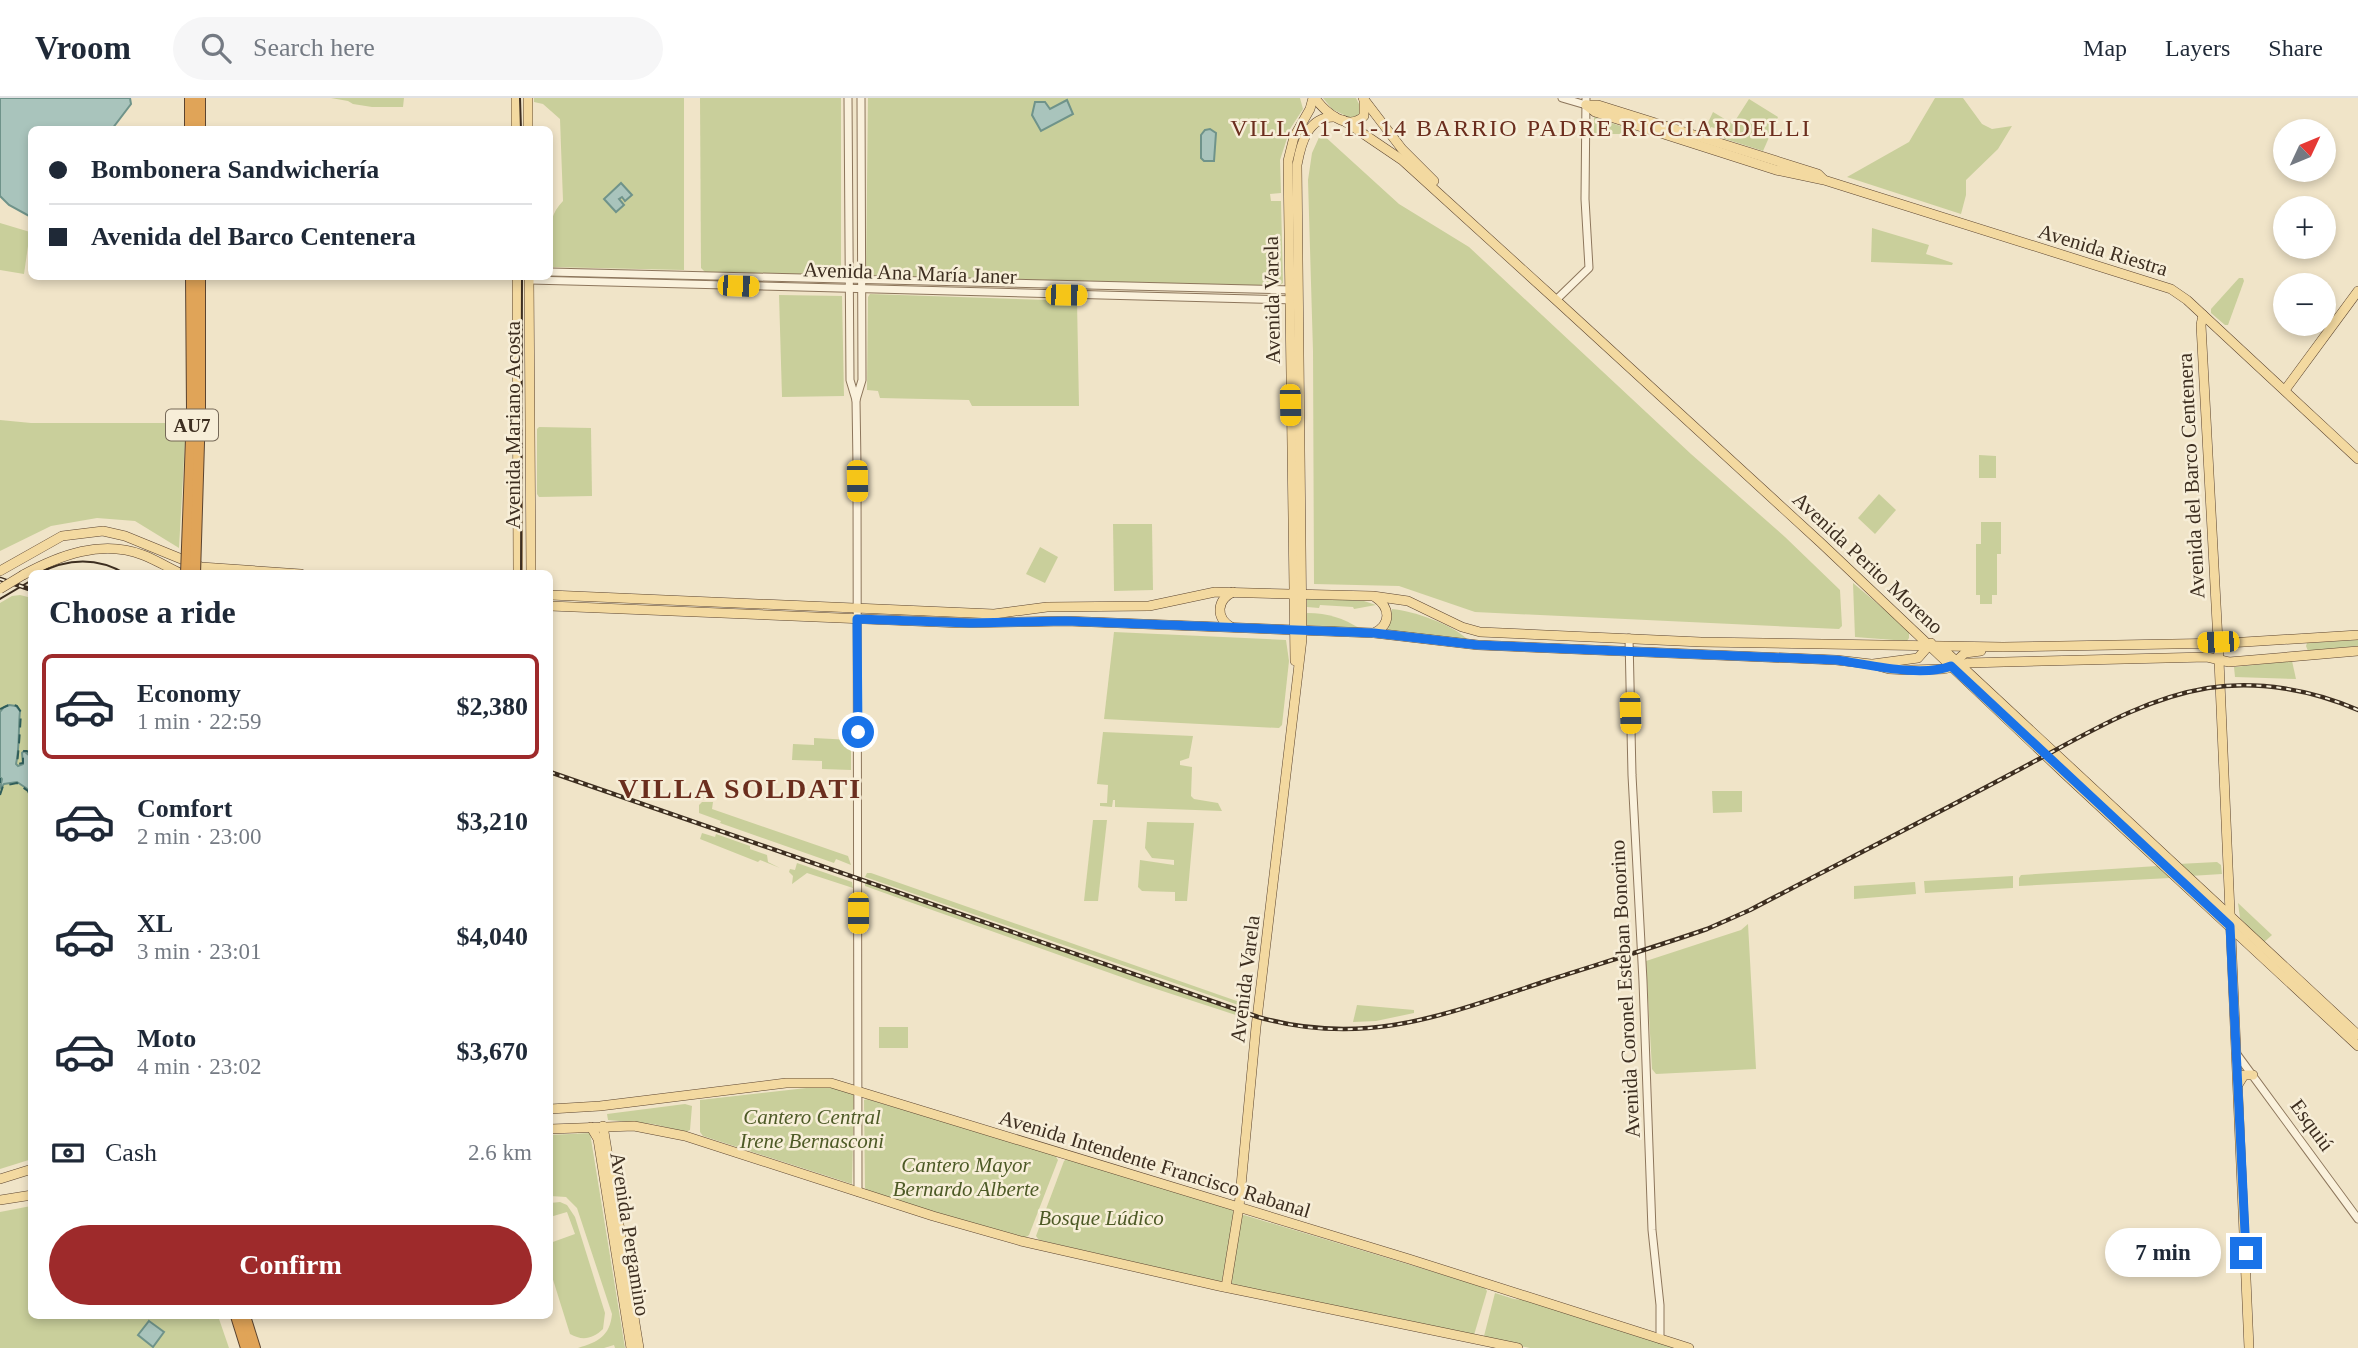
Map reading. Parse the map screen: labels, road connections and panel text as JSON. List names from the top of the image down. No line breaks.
{"streets":{"highway":["AU7"],"main road":["Avenida Riestra","Avenida Varela","Avenida Mariano Acosta","Avenida del Barco Centenera","Avenida Perito Moreno","Avenida Intendente Francisco Rabanal","Avenida Pergamino"],"street":["Avenida Ana María Janer","Avenida Coronel Esteban Bonorino","Esquiú"]},"crossings":[["Avenida Riestra","Avenida del Barco Centenera"],["Avenida Ana María Janer","Avenida Varela"],["Avenida Varela","Avenida Perito Moreno"],["Avenida Varela","Avenida Intendente Francisco Rabanal"],["Avenida del Barco Centenera","Avenida Perito Moreno"],["Avenida del Barco Centenera","Esquiú"],["Avenida Coronel Esteban Bonorino","Avenida Intendente Francisco Rabanal"]],"districts":["VILLA 1-11-14 BARRIO PADRE RICCIARDELLI","VILLA SOLDATI"],"parks":["Cantero Central Irene Bernasconi","Cantero Mayor Bernardo Alberte","Bosque Lúdico"],"north":"top right","page":{"header":"Vroom","search":"Search here","nav":["Map","Layers","Share"],"map_buttons":["+","−"],"banner":["Bombonera Sandwichería","Avenida del Barco Centenera"],"heading":"Choose a ride","list":[{"name":"Economy","note":"1 min · 22:59","value":"$2,380"},{"name":"Comfort","note":"2 min · 23:00","value":"$3,210"},{"name":"XL","note":"3 min · 23:01","value":"$4,040"},{"name":"Moto","note":"4 min · 23:02","value":"$3,670"}],"pay":["Cash","2.6 km"],"buttons":"Confirm","bubble":"7 min"}}
